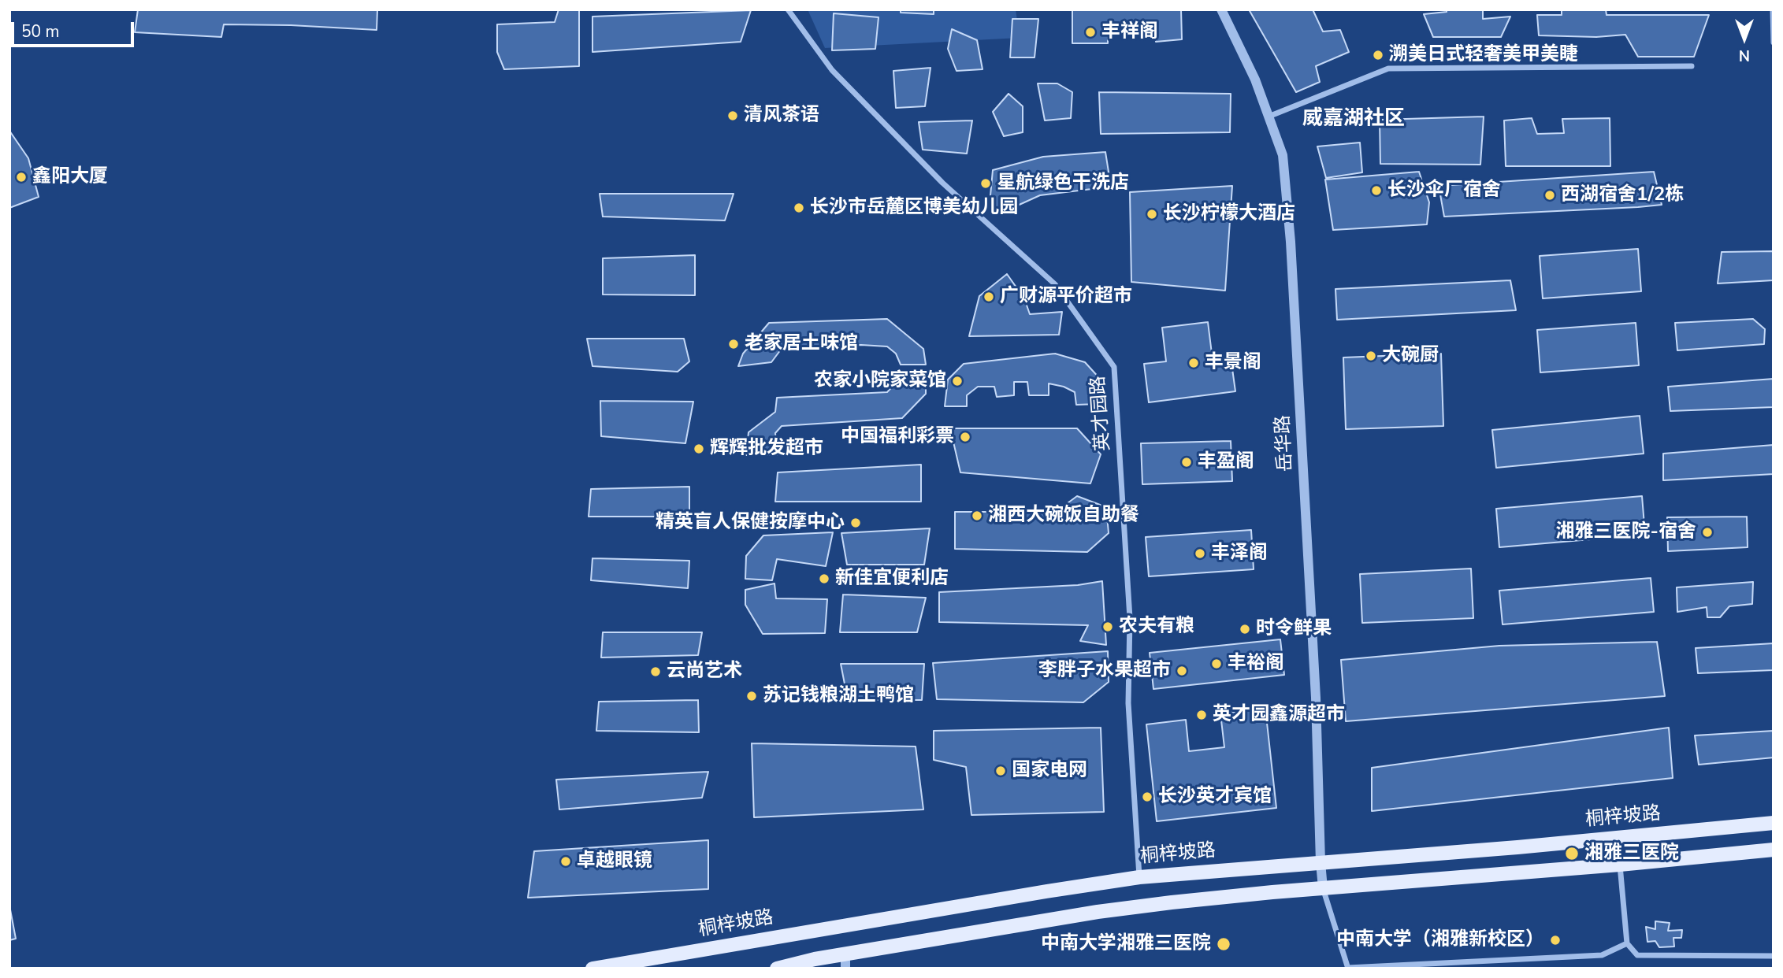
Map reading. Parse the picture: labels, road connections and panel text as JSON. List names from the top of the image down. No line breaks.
{"streets":{"main road":["桐梓坡路"],"street":["英才园路","岳华路"]},"crossings":[["英才园路","桐梓坡路"],["岳华路","桐梓坡路"]],"districts":["威嘉湖社区"],"places":["丰祥阁","溯美日式轻奢美甲美睫","清风茶语","鑫阳大厦","星航绿色干洗店","长沙伞厂宿舍","西湖宿舍1/2栋","长沙市岳麓区博美幼儿园","长沙柠檬大酒店","广财源平价超市","老家居土味馆","大碗厨","丰景阁","农家小院家菜馆","中国福利彩票","辉辉批发超市","丰盈阁","湘西大碗饭自助餐","精英盲人保健按摩中心","湘雅三医院-宿舍","丰泽阁","新佳宜便利店","农夫有粮","时令鲜果","丰裕阁","李胖子水果超市","云尚艺术","苏记钱粮湖土鸭馆","英才园鑫源超市","国家电网","长沙英才宾馆","湘雅三医院","卓越眼镜","中南大学（湘雅新校区）","中南大学湘雅三医院"],"scale_bar":"50 m","north":"bottom"}
